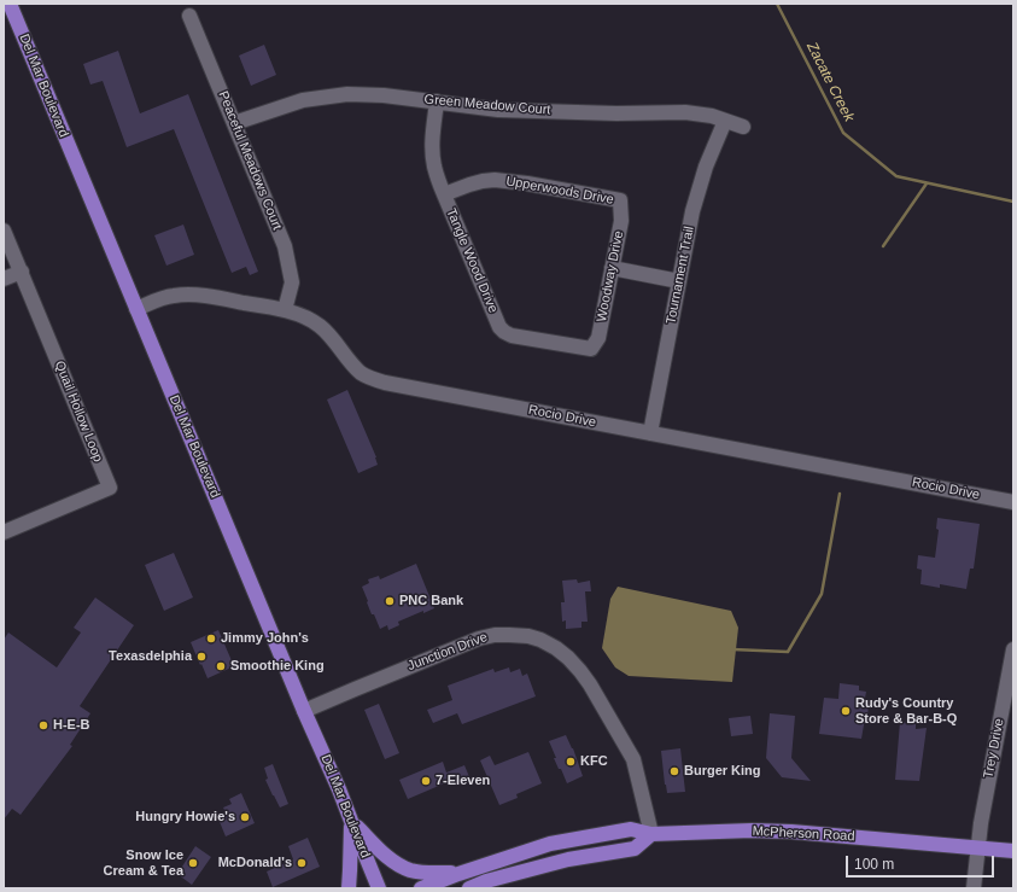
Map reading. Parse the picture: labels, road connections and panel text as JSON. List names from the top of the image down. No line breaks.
{"streets":{"main road":["Del Mar Boulevard","McPherson Road"],"street":["Green Meadow Court","Peaceful Meadows Court","Upperwoods Drive","Tangle Wood Drive","Tournament Trail","Woodway Drive","Quail Hollow Loop","Rocio Drive","Junction Drive","Trey Drive"]},"crossings":[["Del Mar Boulevard","Rocio Drive"],["Del Mar Boulevard","Junction Drive"],["Green Meadow Court","Peaceful Meadows Court"],["Green Meadow Court","Tangle Wood Drive"],["Green Meadow Court","Tournament Trail"],["Peaceful Meadows Court","Rocio Drive"],["Upperwoods Drive","Tangle Wood Drive"],["Upperwoods Drive","Woodway Drive"],["Tangle Wood Drive","Woodway Drive"],["Tournament Trail","Rocio Drive"],["Junction Drive","McPherson Road"],["Trey Drive","McPherson Road"]],"water":["Zacate Creek"],"places":["PNC Bank","Jimmy John's","Texasdelphia","Smoothie King","Rudy's Country Store & Bar-B-Q","H-E-B","KFC","Burger King","7-Eleven","Hungry Howie's","Snow Ice Cream & Tea","McDonald's"],"scale_bar":"100 m"}
